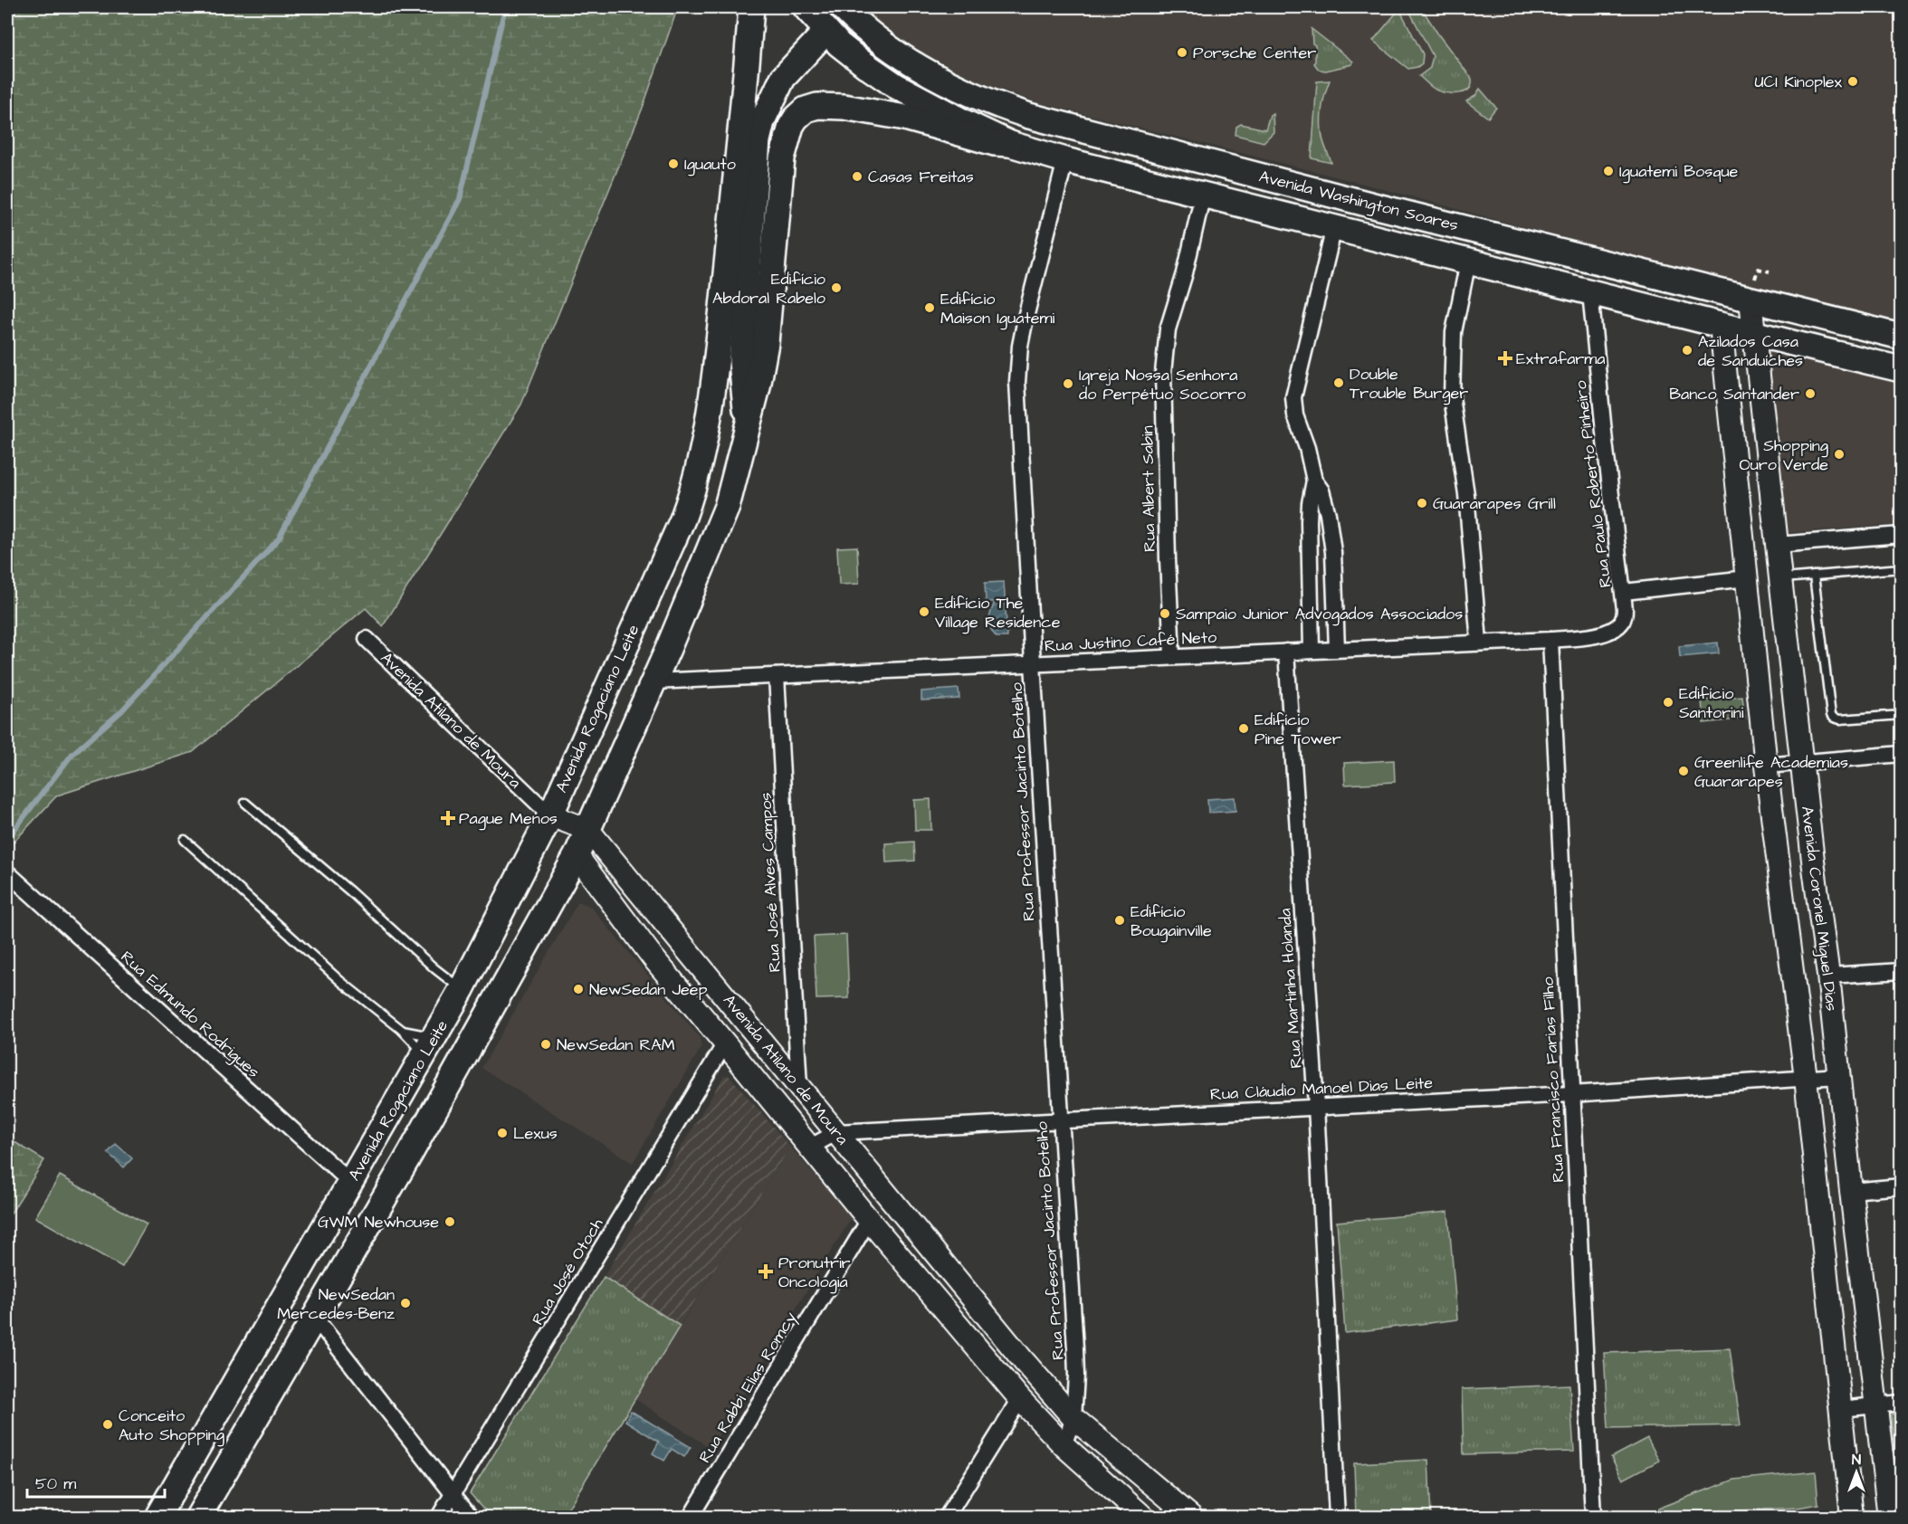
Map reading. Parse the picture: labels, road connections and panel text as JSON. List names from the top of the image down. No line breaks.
{"streets":{"main road":["Avenida Washington Soares","Avenida Rogaciano Leite","Avenida Atilano de Moura","Avenida Coronel Miguel Dias"],"street":["Rua Paulo Roberto Pinheiro","Rua Albert Sabin","Rua Justino Café Neto","Rua Professor Jacinto Botelho","Rua José Alves Campos","Rua Martinha Holanda","Rua Edmundo Rodrigues","Rua Francisco Farias Filho","Rua Cláudio Manoel Dias Leite","Rua José Otoch","Rua Rabbi Elias Romcy"]},"crossings":[["Avenida Washington Soares","Rua Paulo Roberto Pinheiro"],["Avenida Washington Soares","Rua Albert Sabin"],["Avenida Washington Soares","Rua Professor Jacinto Botelho"],["Avenida Washington Soares","Avenida Coronel Miguel Dias"],["Rua Paulo Roberto Pinheiro","Rua Justino Café Neto"],["Rua Albert Sabin","Rua Justino Café Neto"],["Rua Justino Café Neto","Rua Professor Jacinto Botelho"],["Rua Justino Café Neto","Rua José Alves Campos"],["Rua Justino Café Neto","Rua Martinha Holanda"],["Rua Justino Café Neto","Rua Francisco Farias Filho"],["Avenida Rogaciano Leite","Avenida Atilano de Moura"],["Avenida Rogaciano Leite","Rua Edmundo Rodrigues"],["Avenida Atilano de Moura","Rua Professor Jacinto Botelho"],["Avenida Atilano de Moura","Rua José Alves Campos"],["Avenida Atilano de Moura","Rua Cláudio Manoel Dias Leite"],["Avenida Atilano de Moura","Rua José Otoch"],["Avenida Atilano de Moura","Rua Rabbi Elias Romcy"],["Rua Professor Jacinto Botelho","Rua Cláudio Manoel Dias Leite"],["Avenida Coronel Miguel Dias","Rua Cláudio Manoel Dias Leite"],["Rua Martinha Holanda","Rua Cláudio Manoel Dias Leite"],["Rua Francisco Farias Filho","Rua Cláudio Manoel Dias Leite"]],"places":{"other":["Porsche Center","UCI Kinoplex","Iguauto","Iguatemi Bosque","Casas Freitas","Edifício Abdoral Rabelo","Edifício Maison Iguatemi","Azilados Casa de Sanduíches","Double Trouble Burger","Igreja Nossa Senhora do Perpétuo Socorro","Banco Santander","Shopping Ouro Verde","Guararapes Grill","Edifício The Village Residence","Sampaio Junior Advogados Associados","Edifício Santorini","Edifício Pine Tower","Greenlife Academias Guararapes","Edifício Bougainville","NewSedan Jeep","NewSedan RAM","Lexus","GWM Newhouse","NewSedan Mercedes-Benz","Conceito Auto Shopping"],"health":["Extrafarma","Pague Menos","Pronutrir Oncologia"]},"scale_bar":"50 m","north":"top"}
